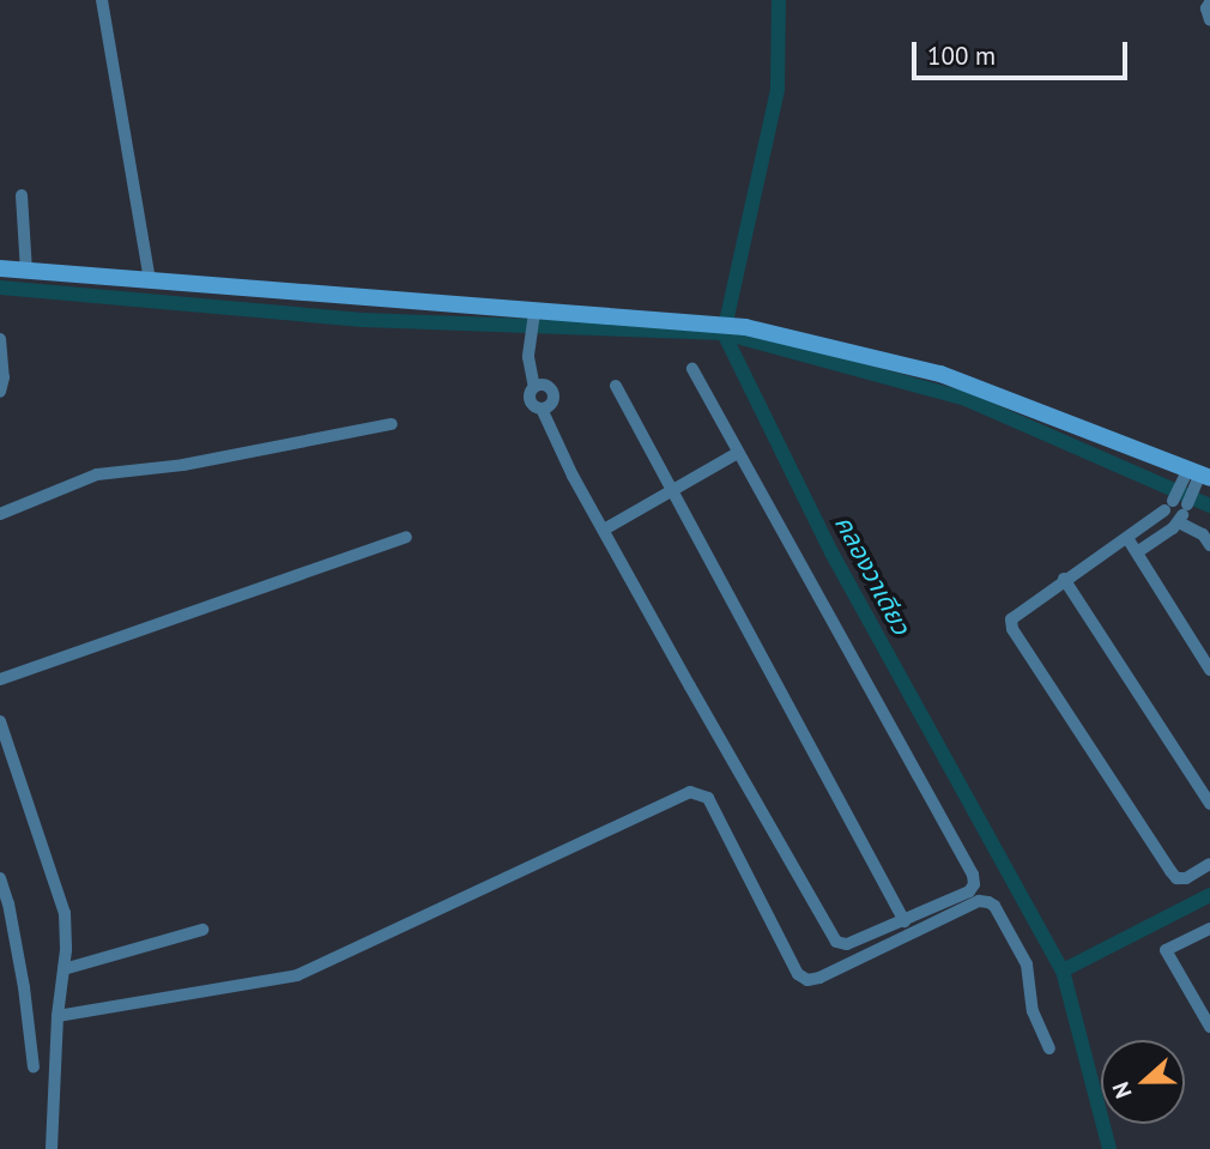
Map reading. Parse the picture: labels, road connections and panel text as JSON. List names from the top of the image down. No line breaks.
{"water":["คลองวาเดียว"],"scale_bar":"100 m","north":"left"}
